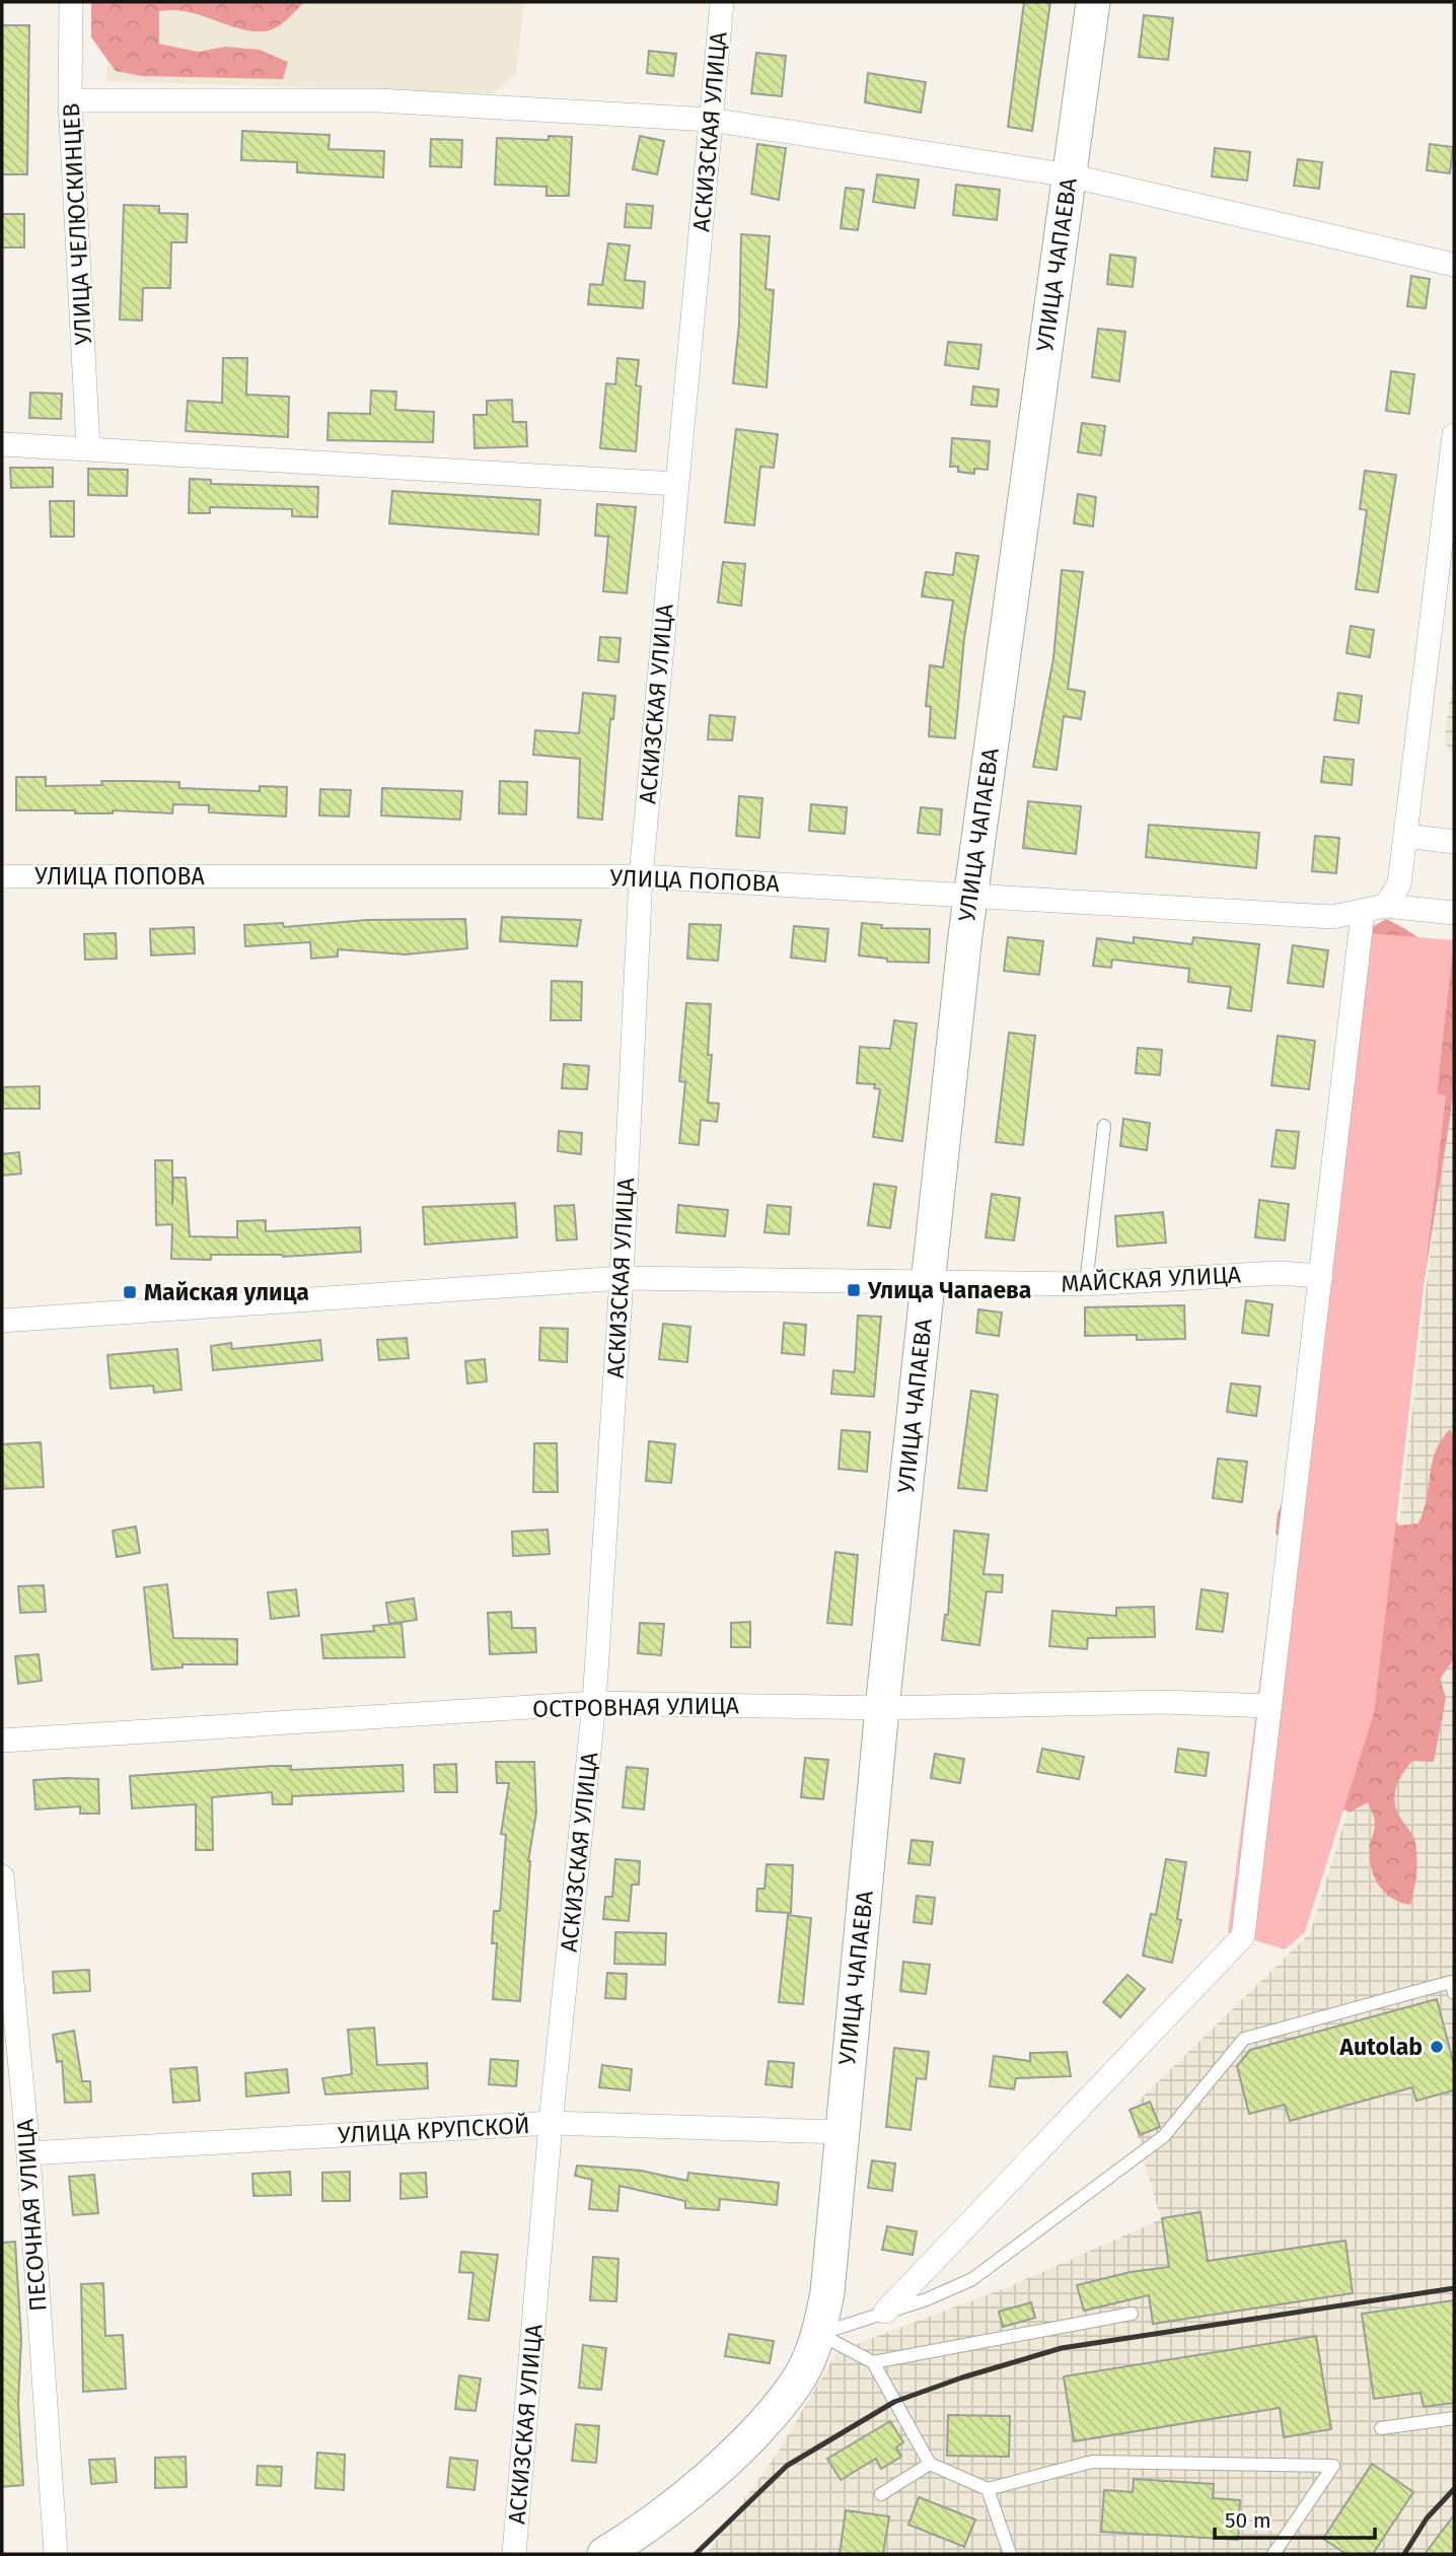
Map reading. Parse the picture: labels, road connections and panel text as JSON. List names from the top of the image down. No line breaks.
{"streets":{"street":["АСКИЗСКАЯ УЛИЦА","УЛИЦА ЧЕЛЮСКИНЦЕВ","УЛИЦА ЧАПАЕВА","УЛИЦА ПОПОВА","МАЙСКАЯ УЛИЦА","ОСТРОВНАЯ УЛИЦА","УЛИЦА КРУПСКОЙ","ПЕСОЧНАЯ УЛИЦА"]},"crossings":[["АСКИЗСКАЯ УЛИЦА","УЛИЦА ПОПОВА"],["АСКИЗСКАЯ УЛИЦА","МАЙСКАЯ УЛИЦА"],["АСКИЗСКАЯ УЛИЦА","ОСТРОВНАЯ УЛИЦА"],["АСКИЗСКАЯ УЛИЦА","УЛИЦА КРУПСКОЙ"],["УЛИЦА ЧАПАЕВА","УЛИЦА ПОПОВА"],["УЛИЦА ЧАПАЕВА","МАЙСКАЯ УЛИЦА"],["УЛИЦА ЧАПАЕВА","ОСТРОВНАЯ УЛИЦА"],["УЛИЦА ЧАПАЕВА","УЛИЦА КРУПСКОЙ"],["УЛИЦА КРУПСКОЙ","ПЕСОЧНАЯ УЛИЦА"]],"places":{"transit":["Улица Чапаева","Майская улица"],"other":["Autolab"]},"scale_bar":"50 m"}
